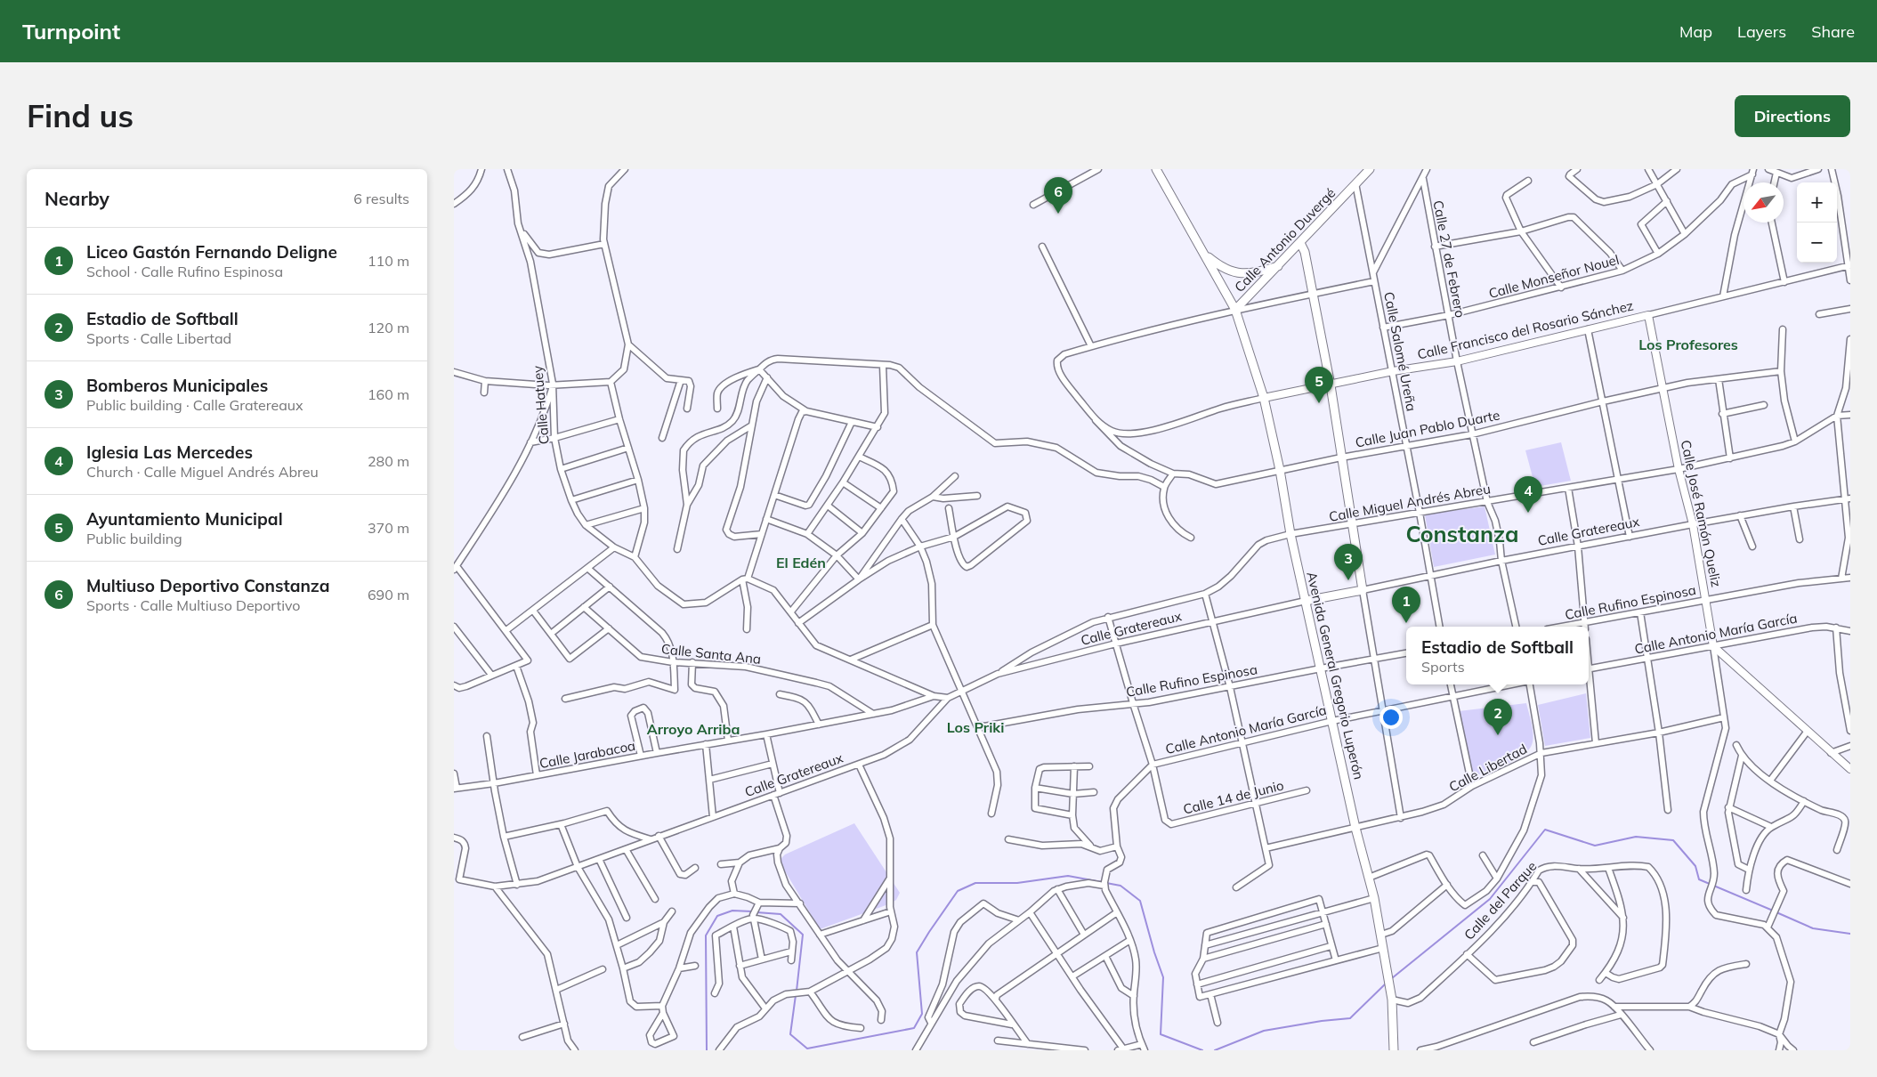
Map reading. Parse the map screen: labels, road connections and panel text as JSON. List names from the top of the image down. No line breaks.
{"streets":{"main road":["Calle Antonio Duvergé","Calle Gratereaux","Avenida General Gregorio Luperón"],"street":["Calle 27 de Febrero","Calle Monseñor Nouel","Calle Francisco del Rosario Sánchez","Calle Salomé Ureña","Calle Hatuey","Calle Juan Pablo Duarte","Calle Miguel Andrés Abreu","Calle José Ramón Queliz","Calle Rufino Espinosa","Calle Antonio María García","Calle Santa Ana","Calle Jarabacoa","Calle Libertad","Calle 14 de Junio","Calle del Parque"]},"crossings":[["Calle Antonio Duvergé","Calle Salomé Ureña"],["Calle Antonio Duvergé","Avenida General Gregorio Luperón"],["Calle 27 de Febrero","Calle Monseñor Nouel"],["Calle 27 de Febrero","Calle Francisco del Rosario Sánchez"],["Calle 27 de Febrero","Calle Juan Pablo Duarte"],["Calle 27 de Febrero","Calle Miguel Andrés Abreu"],["Calle 27 de Febrero","Calle Gratereaux"],["Calle Monseñor Nouel","Calle Salomé Ureña"],["Calle Francisco del Rosario Sánchez","Calle Salomé Ureña"],["Calle Francisco del Rosario Sánchez","Calle Juan Pablo Duarte"],["Calle Francisco del Rosario Sánchez","Calle José Ramón Queliz"],["Calle Francisco del Rosario Sánchez","Avenida General Gregorio Luperón"],["Calle Salomé Ureña","Calle Juan Pablo Duarte"],["Calle Salomé Ureña","Calle Miguel Andrés Abreu"],["Calle Salomé Ureña","Calle Gratereaux"],["Calle Juan Pablo Duarte","Calle José Ramón Queliz"],["Calle Juan Pablo Duarte","Avenida General Gregorio Luperón"],["Calle Miguel Andrés Abreu","Calle José Ramón Queliz"],["Calle Miguel Andrés Abreu","Calle Gratereaux"],["Calle Miguel Andrés Abreu","Avenida General Gregorio Luperón"],["Calle Miguel Andrés Abreu","Calle 14 de Junio"],["Calle José Ramón Queliz","Calle Gratereaux"],["Calle José Ramón Queliz","Calle Rufino Espinosa"],["Calle José Ramón Queliz","Calle Antonio María García"],["Calle José Ramón Queliz","Calle Libertad"],["Calle Gratereaux","Avenida General Gregorio Luperón"],["Calle Gratereaux","Calle 14 de Junio"],["Calle Rufino Espinosa","Avenida General Gregorio Luperón"],["Calle Rufino Espinosa","Calle 14 de Junio"],["Calle Antonio María García","Avenida General Gregorio Luperón"],["Calle Antonio María García","Calle 14 de Junio"],["Calle Santa Ana","Calle Jarabacoa"],["Avenida General Gregorio Luperón","Calle Libertad"],["Avenida General Gregorio Luperón","Calle del Parque"]],"districts":["Los Profesores","Constanza","El Edén","Los Priki","Arroyo Arriba"],"north":"bottom left","page":{"header":"Turnpoint","nav":["Map","Layers","Share"],"buttons":"Directions","title":"Find us","heading":["Nearby","6 results"],"pins":["6","5","4","3","1","2"],"map_buttons":["+","−"],"list":[{"mark":"1","name":"Liceo Gastón Fernando Deligne","note":"School · Calle Rufino Espinosa","value":"110 m"},{"mark":"2","name":"Estadio de Softball","note":"Sports · Calle Libertad","value":"120 m"},{"mark":"3","name":"Bomberos Municipales","note":"Public building · Calle Gratereaux","value":"160 m"},{"mark":"4","name":"Iglesia Las Mercedes","note":"Church · Calle Miguel Andrés Abreu","value":"280 m"},{"mark":"5","name":"Ayuntamiento Municipal","note":"Public building","value":"370 m"},{"mark":"6","name":"Multiuso Deportivo Constanza","note":"Sports · Calle Multiuso Deportivo","value":"690 m"}],"popup":["Estadio de Softball","Sports"]}}
